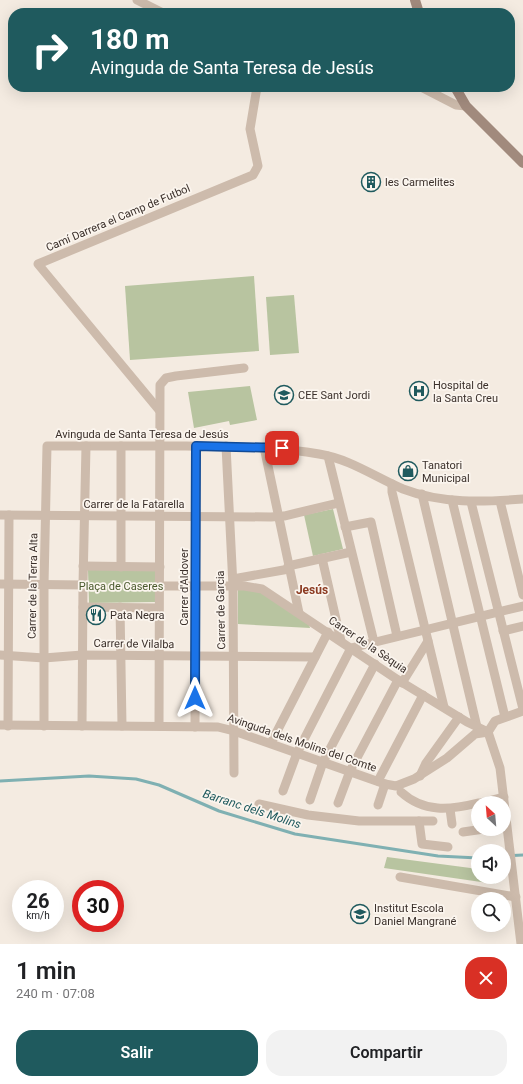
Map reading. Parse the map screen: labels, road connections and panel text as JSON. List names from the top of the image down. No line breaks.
{"streets":{"street":["Camí Darrera el Camp de Futbol","Avinguda de Santa Teresa de Jesús","Carrer de la Fatarella","Carrer de la Terra Alta","Carrer d'Aldover","Carrer de Garcia","Carrer de Vilalba","Carrer de la Sèquia","Avinguda dels Molins del Comte"]},"crossings":[["Avinguda de Santa Teresa de Jesús","Carrer de la Terra Alta"],["Avinguda de Santa Teresa de Jesús","Carrer d'Aldover"],["Avinguda de Santa Teresa de Jesús","Carrer de Garcia"],["Carrer de la Fatarella","Carrer de la Terra Alta"],["Carrer de la Fatarella","Carrer d'Aldover"],["Carrer de la Fatarella","Carrer de Garcia"],["Carrer de la Terra Alta","Carrer de Vilalba"],["Carrer de la Terra Alta","Avinguda dels Molins del Comte"],["Carrer d'Aldover","Carrer de Vilalba"],["Carrer d'Aldover","Avinguda dels Molins del Comte"],["Carrer de Garcia","Carrer de Vilalba"],["Carrer de Garcia","Carrer de la Sèquia"],["Carrer de Garcia","Avinguda dels Molins del Comte"],["Carrer de la Sèquia","Avinguda dels Molins del Comte"]],"districts":["Jesús"],"water":["Barranc dels Molins"],"parks":["Plaça de Caseres"],"places":{"building":["les Carmelites"],"hospital":["Hospital de la Santa Creu"],"school or university":["CEE Sant Jordi","Institut Escola Daniel Mangrané"],"shop":["Tanatori Municipal"],"restaurant":["Pata Negra"]},"north":"top left","page":{"turn":["180 m","Avinguda de Santa Teresa de Jesús"],"speed":"26 km/h","limit":"30","heading":["1 min","240 m · 07:08"],"buttons":["Salir","Compartir"]}}
